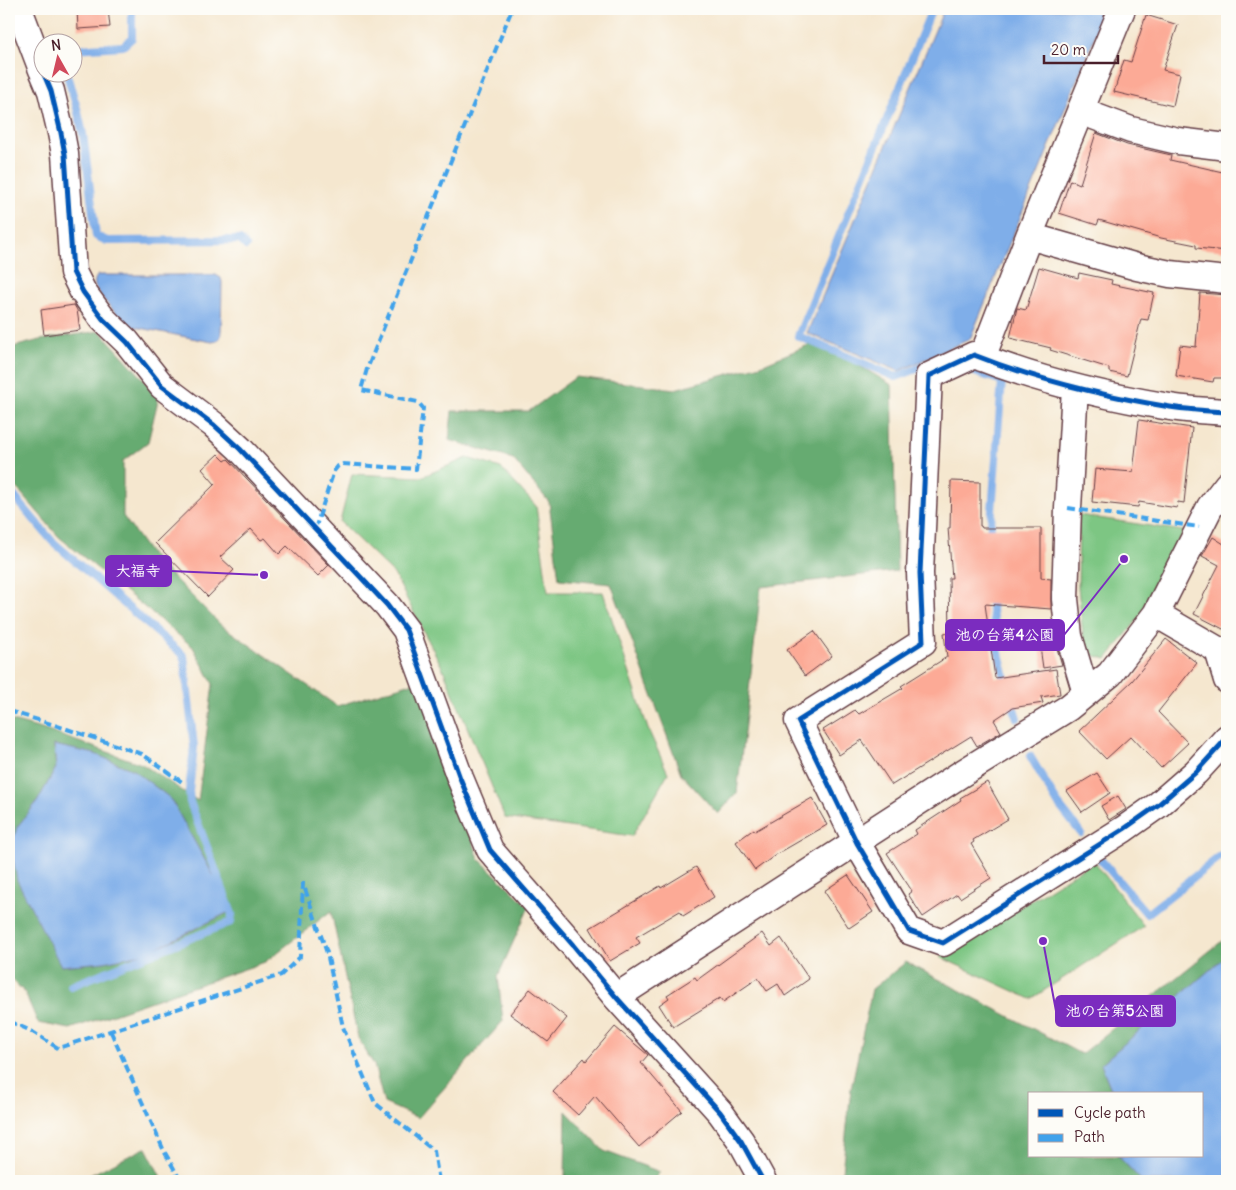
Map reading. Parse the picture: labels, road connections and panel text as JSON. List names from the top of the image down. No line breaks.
{"places":["池の台第4公園","大福寺","池の台第5公園"],"legend":["Cycle path","Path"],"scale_bar":"20 m","north":"top"}
